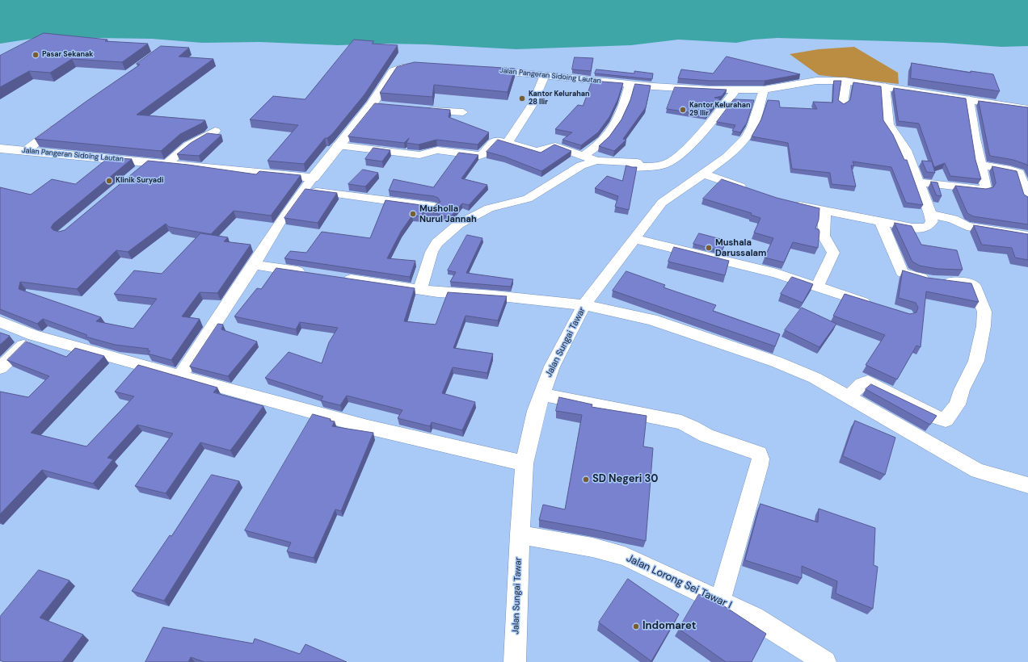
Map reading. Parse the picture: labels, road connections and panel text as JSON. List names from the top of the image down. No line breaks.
{"streets":{"street":["Jalan Pangeran Sidoing Lautan","Jalan Sungai Tawar","Jalan Lorong Sei Tawar I"]},"crossings":[["Jalan Pangeran Sidoing Lautan","Jalan Sungai Tawar"],["Jalan Sungai Tawar","Jalan Lorong Sei Tawar I"]],"places":["Pasar Sekanak","Kantor Kelurahan 28 Ilir","Kantor Kelurahan 29 Ilir","Klinik Suryadi","Musholla Nurul Jannah","Mushala Darussalam","SD Negeri 30","Indomaret"]}
